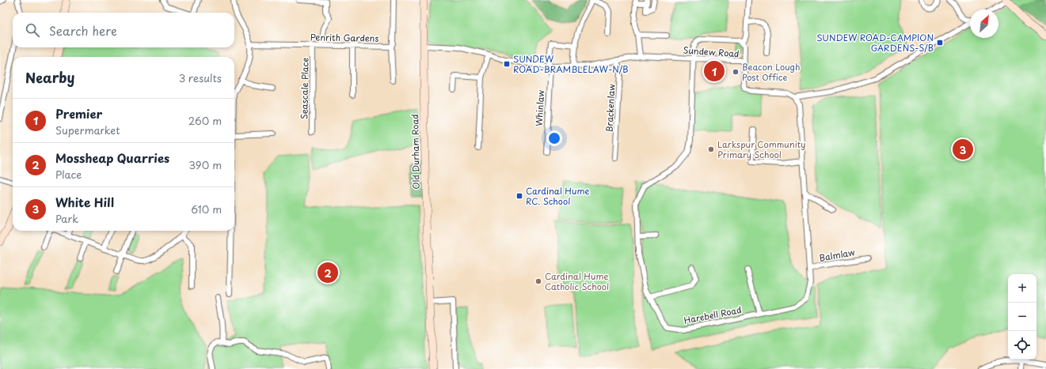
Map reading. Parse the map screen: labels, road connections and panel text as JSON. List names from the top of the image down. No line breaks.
{"streets":{"main road":["Old Durham Road"],"street":["Penrith Gardens","Sundew Road","Seascale Place","Whinlaw","Brackenlaw","Balmlaw","Harebell Road"]},"crossings":[["Penrith Gardens","Seascale Place"],["Sundew Road","Whinlaw"],["Sundew Road","Brackenlaw"],["Sundew Road","Old Durham Road"],["Sundew Road","Harebell Road"],["Balmlaw","Harebell Road"]],"places":{"transit":["SUNDEW ROAD-CAMPION GARDENS-S/B","SUNDEW ROAD-BRAMBLELAW-N/B","Cardinal Hume RC. School"],"other":["Beacon Lough Post Office","Larkspur Community Primary School","Cardinal Hume Catholic School"]},"north":"top right","page":{"search":"Search here","heading":["Nearby","3 results"],"pins":["1","3","2"],"list":[{"mark":"1","name":"Premier","note":"Supermarket","value":"260 m"},{"mark":"2","name":"Mossheap Quarries","note":"Place","value":"390 m"},{"mark":"3","name":"White Hill","note":"Park","value":"610 m"}],"map_buttons":["+","−"]}}
